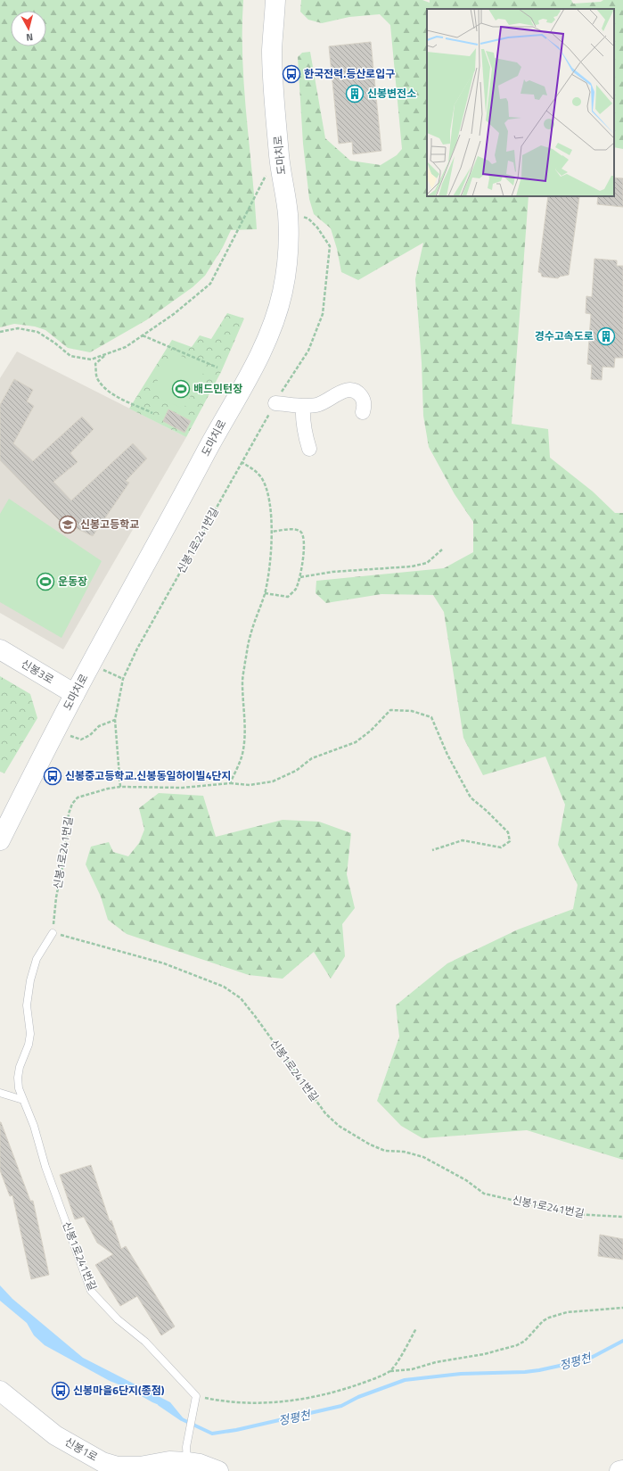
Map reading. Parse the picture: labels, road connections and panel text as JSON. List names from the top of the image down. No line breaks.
{"streets":{"main road":["도마치로","신봉3로","신봉1로"],"lane":["신봉1로241번길"]},"crossings":[["도마치로","신봉1로241번길"],["도마치로","신봉3로"]],"water":["정평천"],"places":{"bus stop":["한국전력.등산로입구","신봉중고등학교.신봉동일하이빌4단지","신봉마을6단지(종점)"],"building":["신봉변전소","경수고속도로"],"sports":["배드민턴장","운동장"],"school or university":["신봉고등학교"]},"north":"bottom"}
